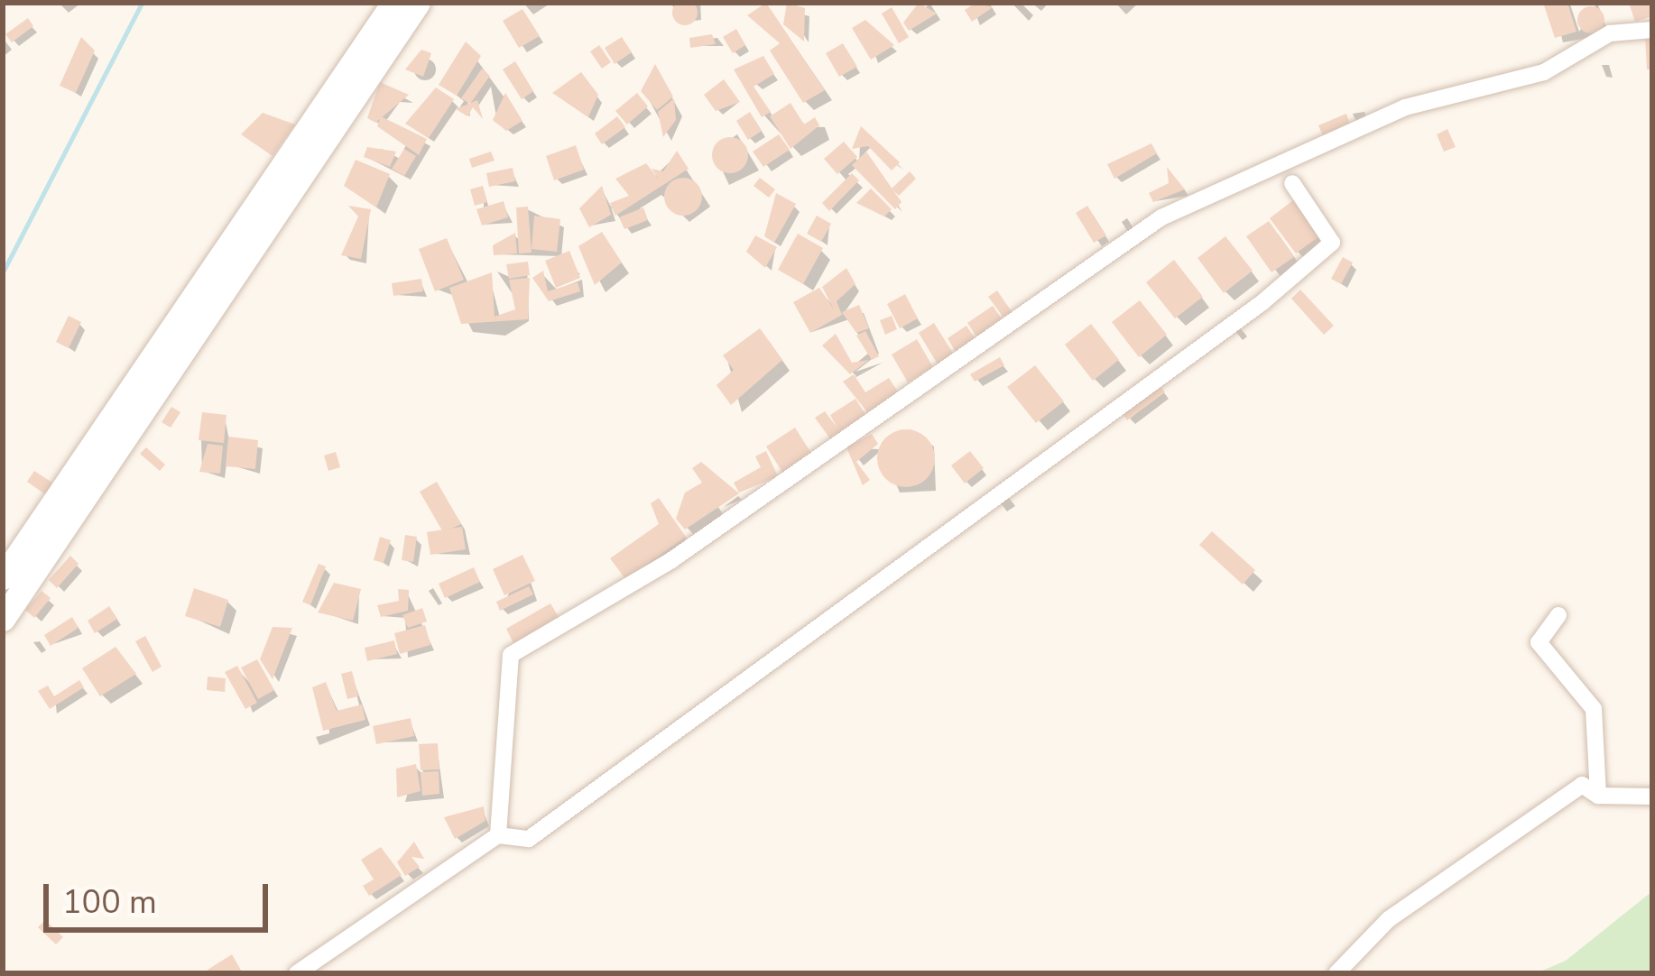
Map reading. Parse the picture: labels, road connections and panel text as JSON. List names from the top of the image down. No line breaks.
{"scale_bar":"100 m"}
